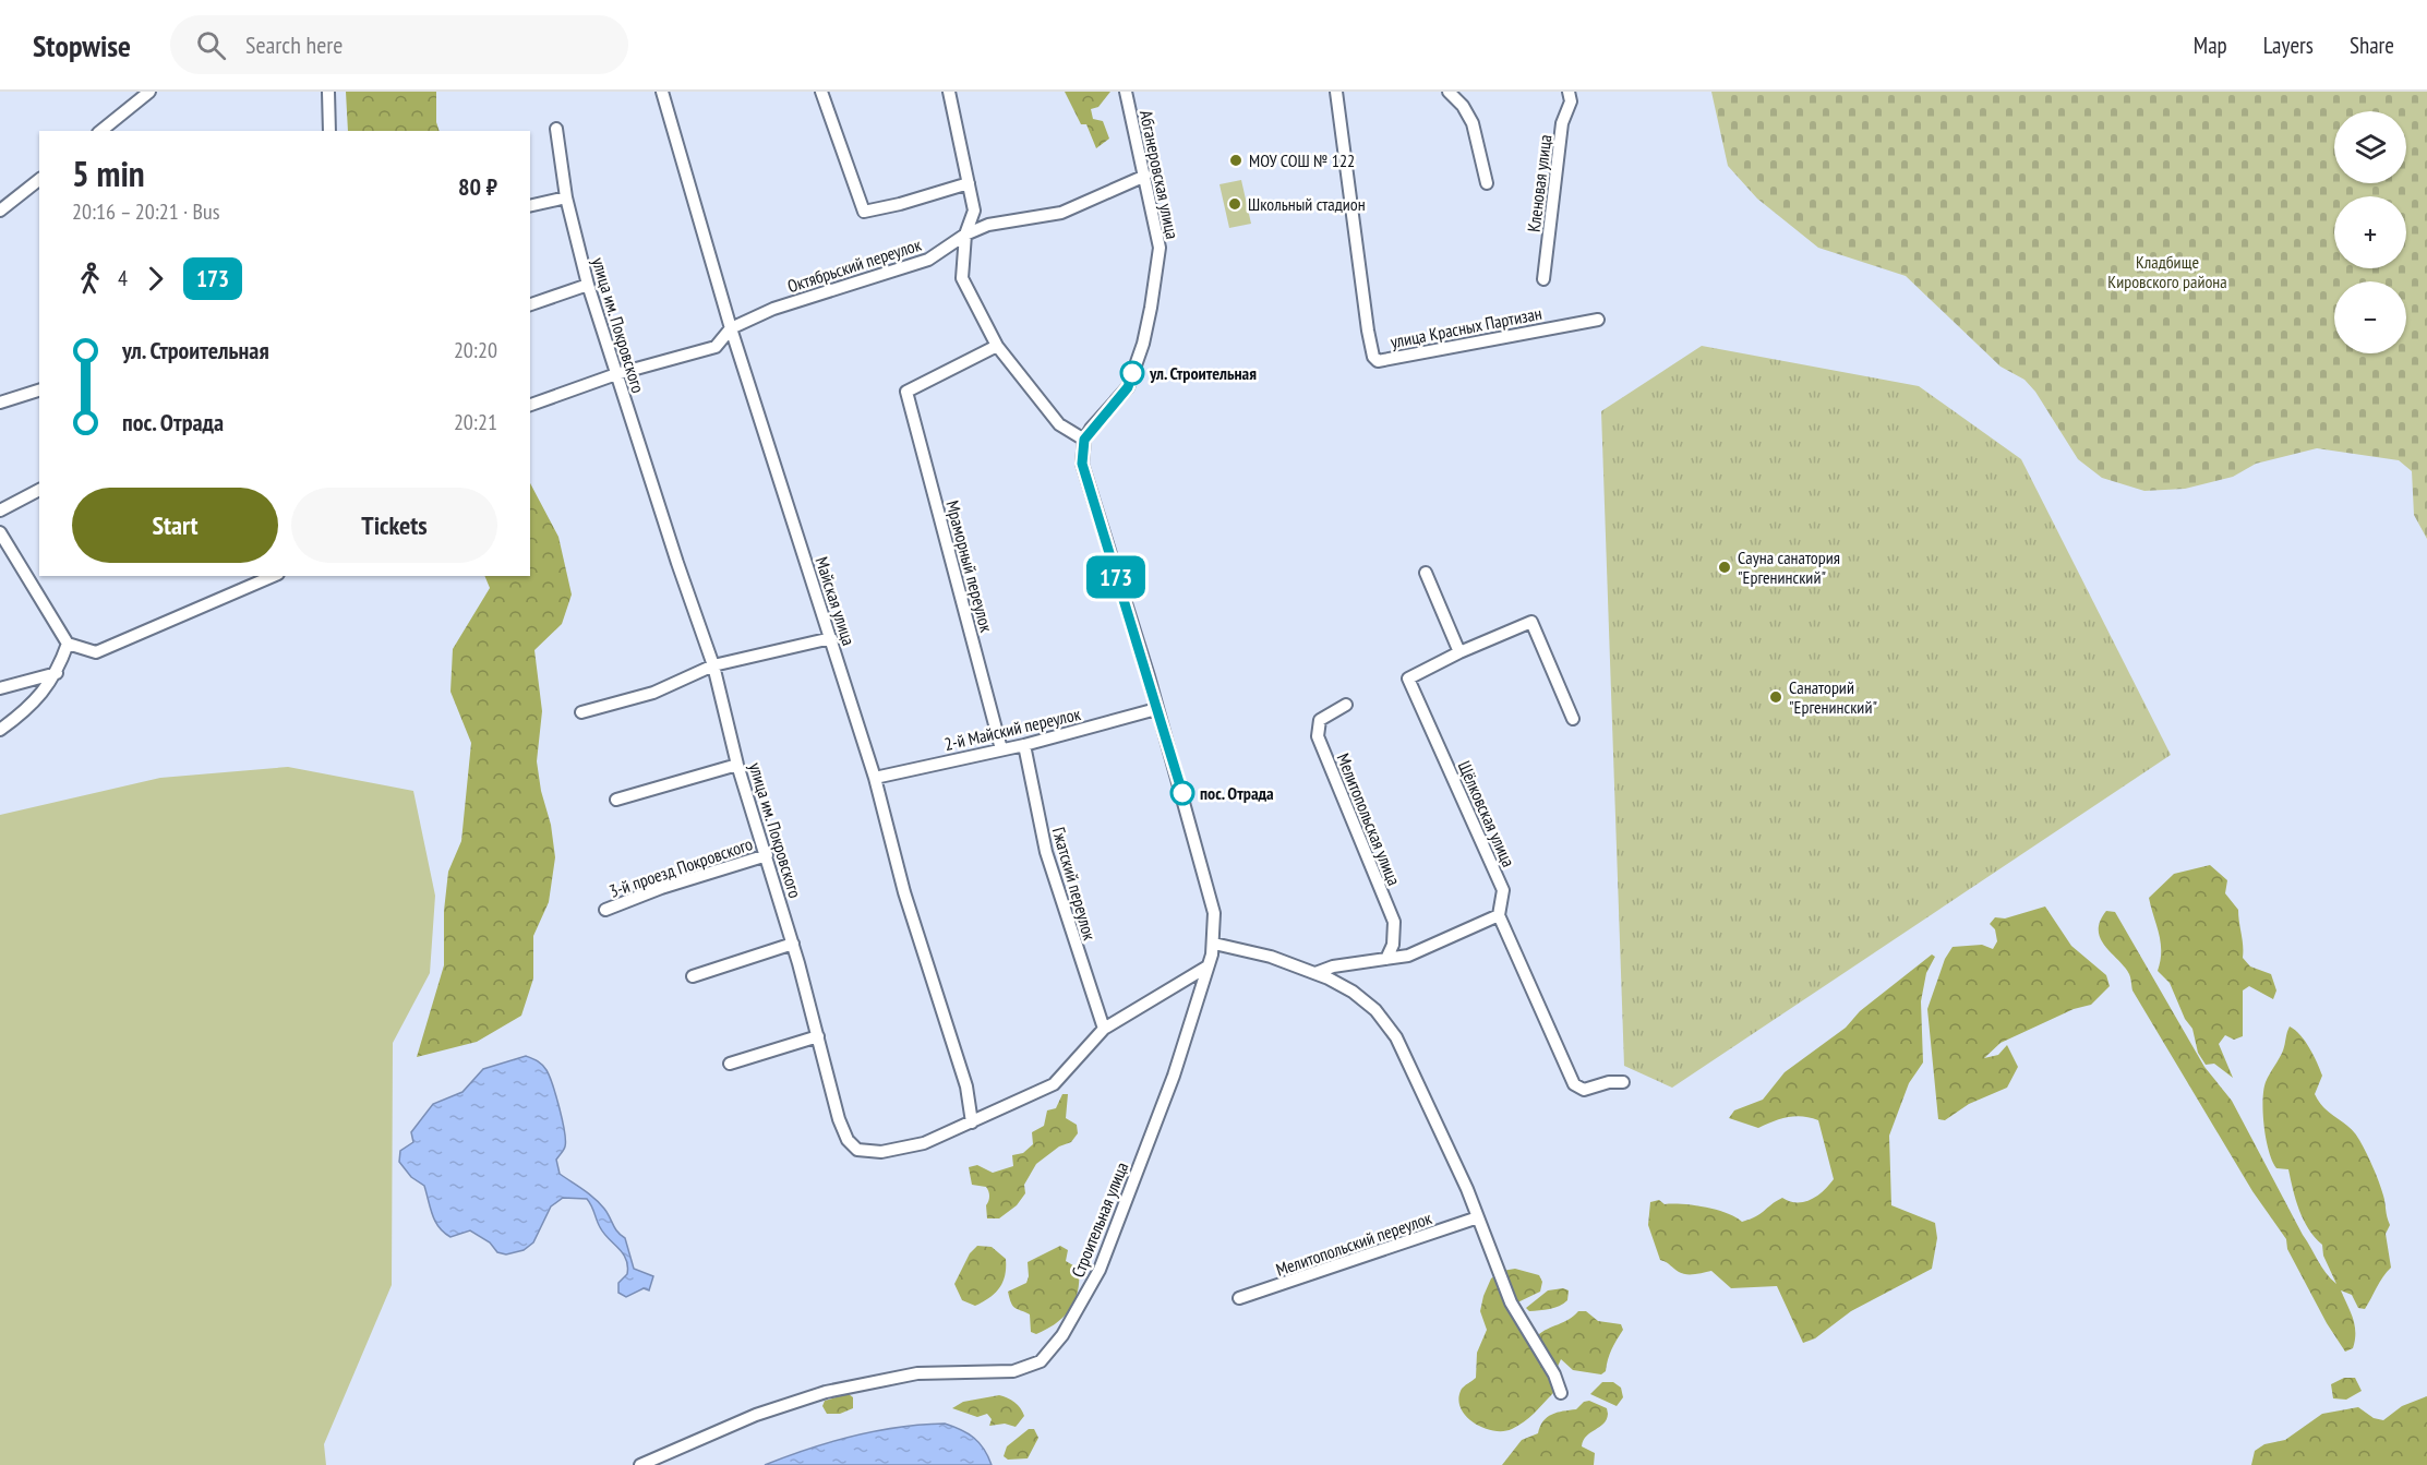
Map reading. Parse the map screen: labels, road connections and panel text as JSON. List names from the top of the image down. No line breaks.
{"streets":{"street":["Абганеровская улица","Кленовая улица","Октябрьский переулок","улица им. Покровского","улица Красных Партизан","Мраморный переулок","Майская улица","2-й Майский переулок","Щёлковская улица","Мелитопольская улица","3-й проезд Покровского","Гжатский переулок","Строительная улица","Мелитопольский переулок"]},"crossings":[["Абганеровская улица","Октябрьский переулок"],["Абганеровская улица","Строительная улица"],["Октябрьский переулок","улица им. Покровского"],["Октябрьский переулок","Майская улица"],["улица им. Покровского","Майская улица"],["улица им. Покровского","3-й проезд Покровского"],["улица им. Покровского","Гжатский переулок"],["улица им. Покровского","Строительная улица"],["Мраморный переулок","2-й Майский переулок"],["Майская улица","2-й Майский переулок"],["2-й Майский переулок","Гжатский переулок"],["2-й Майский переулок","Строительная улица"]],"parks":["Кладбище Кировского района"],"places":["МОУ СОШ № 122","Школьный стадион","ул. Строительная","Сауна санатория \"Ергенинский\"","Санаторий \"Ергенинский\"","пос. Отрада"],"lines":["bus line 173"],"page":{"header":"Stopwise","search":"Search here","nav":["Map","Layers","Share"],"on_map":"173","map_buttons":["+","−"],"heading":["5 min","20:16 – 20:21 · Bus","80 ₽"],"legs":["4","173"],"list":[{"name":"ул. Строительная","value":"20:20"},{"name":"пос. Отрада","value":"20:21"}],"buttons":["Start","Tickets"]}}
